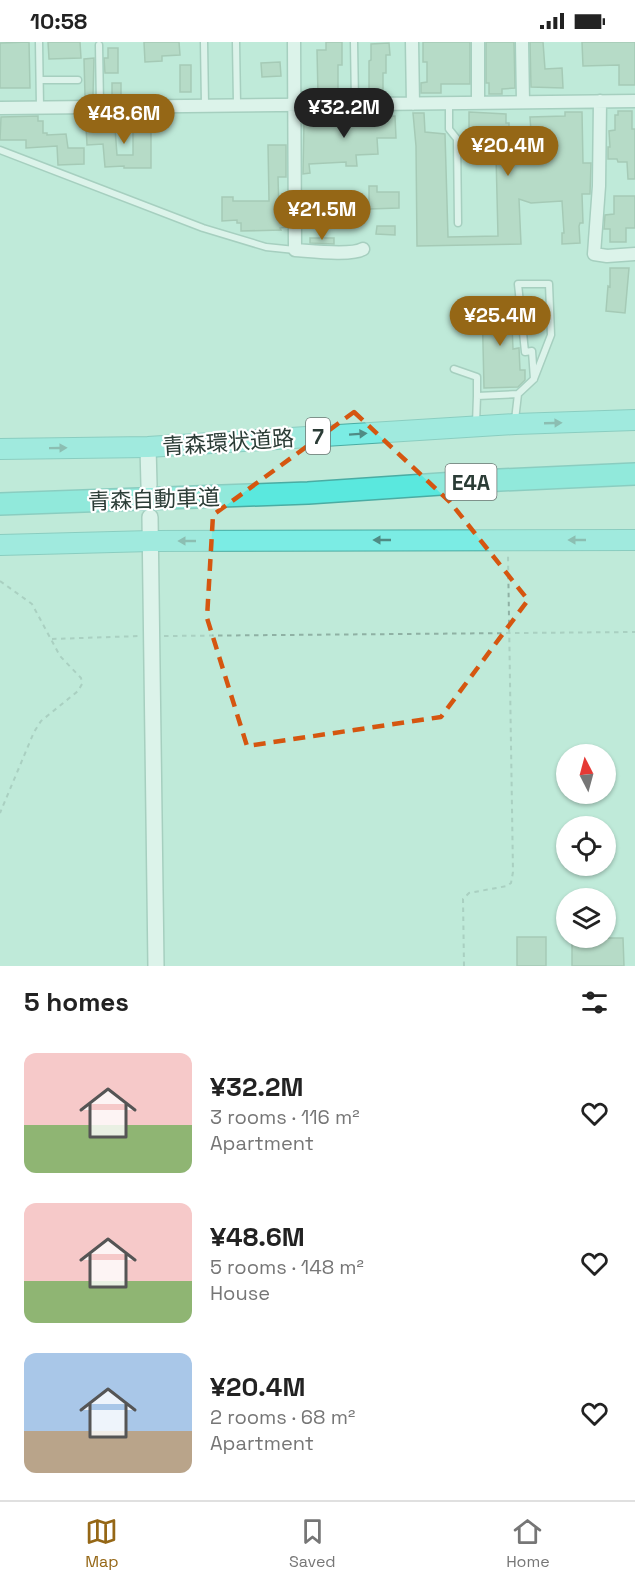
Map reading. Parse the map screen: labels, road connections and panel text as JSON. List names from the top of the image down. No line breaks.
{"streets":{"highway":["7","青森環状道路","E4A","青森自動車道"]},"north":"top","page":{"status":"10:58","price":["¥32.2M","¥48.6M","¥20.4M","¥21.5M","¥25.4M"],"heading":"5 homes","list":[{"name":"¥32.2M","note":"3 rooms · 116 m² · Apartment"},{"name":"¥48.6M","note":"5 rooms · 148 m² · House"},{"name":"¥20.4M","note":"2 rooms · 68 m² · Apartment"}],"tabs":["Map","Saved","Home"]}}
